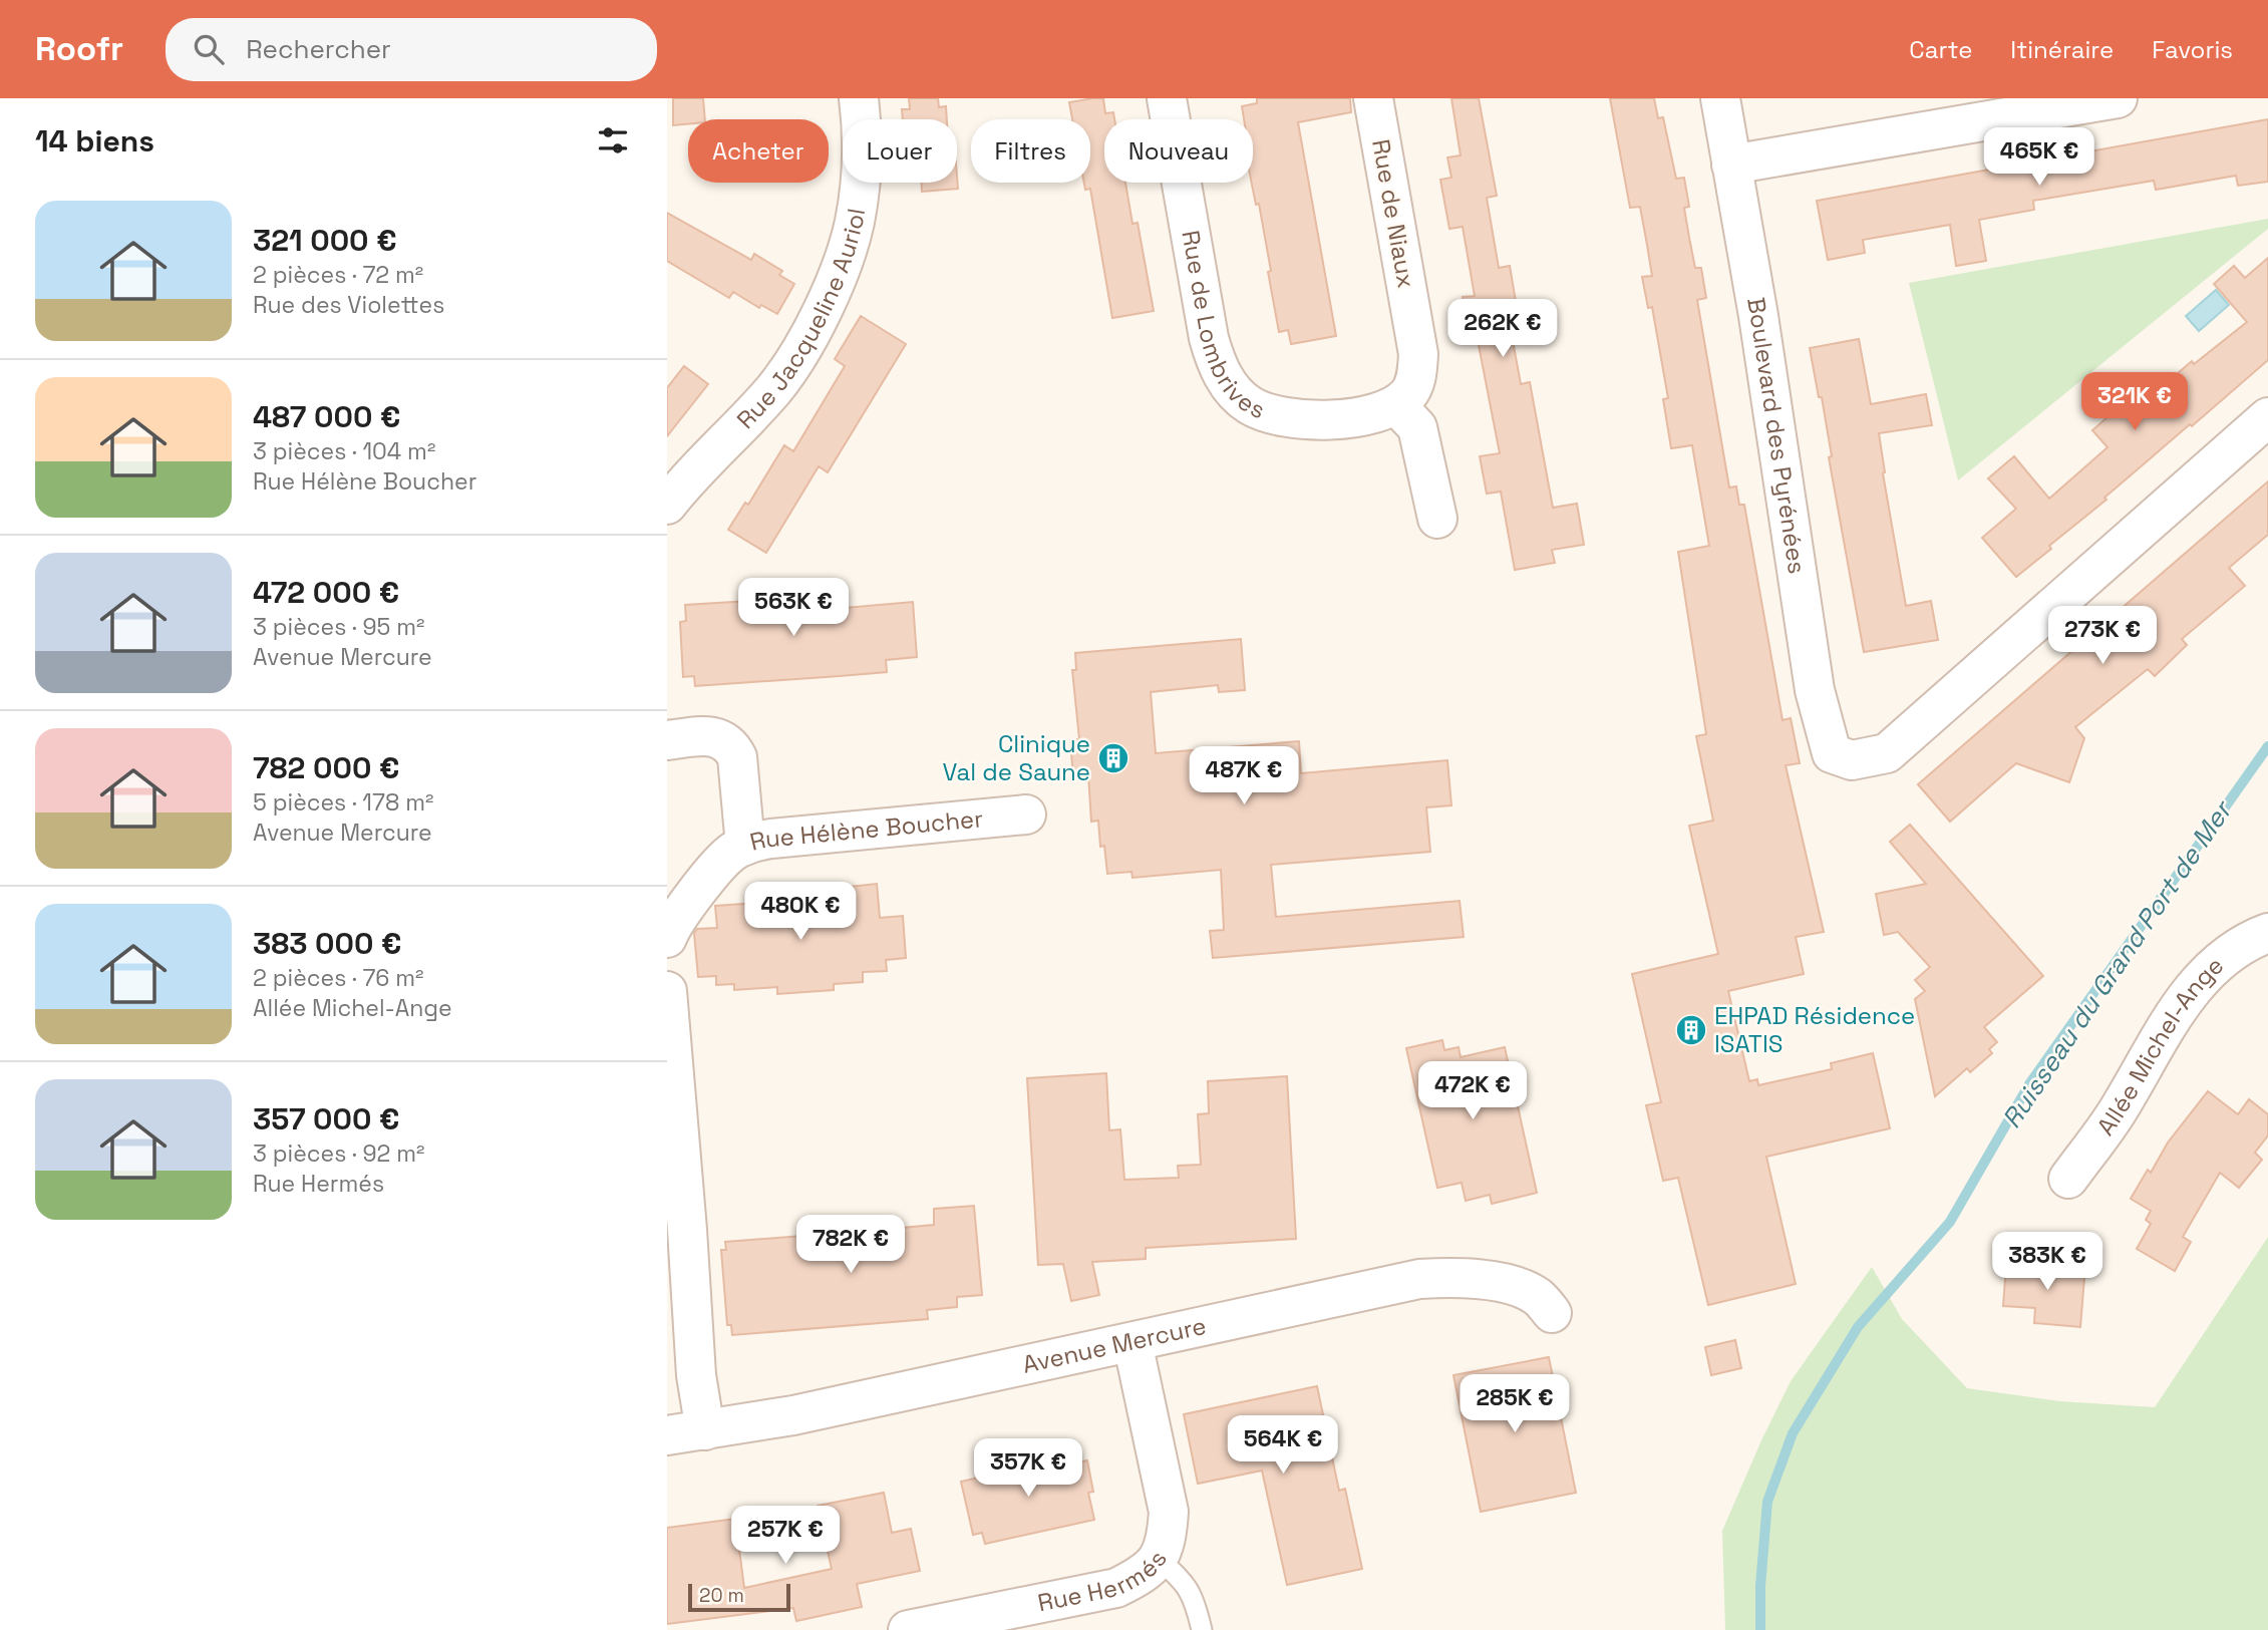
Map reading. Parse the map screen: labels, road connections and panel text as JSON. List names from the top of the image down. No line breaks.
{"streets":{"street":["Rue de Niaux","Rue Jacqueline Auriol","Rue de Lombrives","Boulevard des Pyrénées","Rue Hélène Boucher","Allée Michel-Ange","Avenue Mercure","Rue Hermés"]},"crossings":[["Rue de Niaux","Rue de Lombrives"],["Avenue Mercure","Rue Hermés"]],"water":["Ruisseau du Grand Port de Mer"],"places":{"building":["Clinique Val de Saune","EHPAD Résidence ISATIS"]},"scale_bar":"20 m","page":{"header":"Roofr","search":"Rechercher","nav":["Carte","Itinéraire","Favoris"],"heading":"14 biens","chip":["Acheter","Louer","Filtres","Nouveau"],"price":["465K €","262K €","321K €","563K €","273K €","487K €","480K €","472K €","782K €","383K €","285K €","564K €","357K €","257K €"],"list":[{"name":"321 000 €","note":"2 pièces · 72 m² · Rue des Violettes"},{"name":"487 000 €","note":"3 pièces · 104 m² · Rue Hélène Boucher"},{"name":"472 000 €","note":"3 pièces · 95 m² · Avenue Mercure"},{"name":"782 000 €","note":"5 pièces · 178 m² · Avenue Mercure"},{"name":"383 000 €","note":"2 pièces · 76 m² · Allée Michel-Ange"},{"name":"357 000 €","note":"3 pièces · 92 m² · Rue Hermés"}],"scale":"20 m"}}
